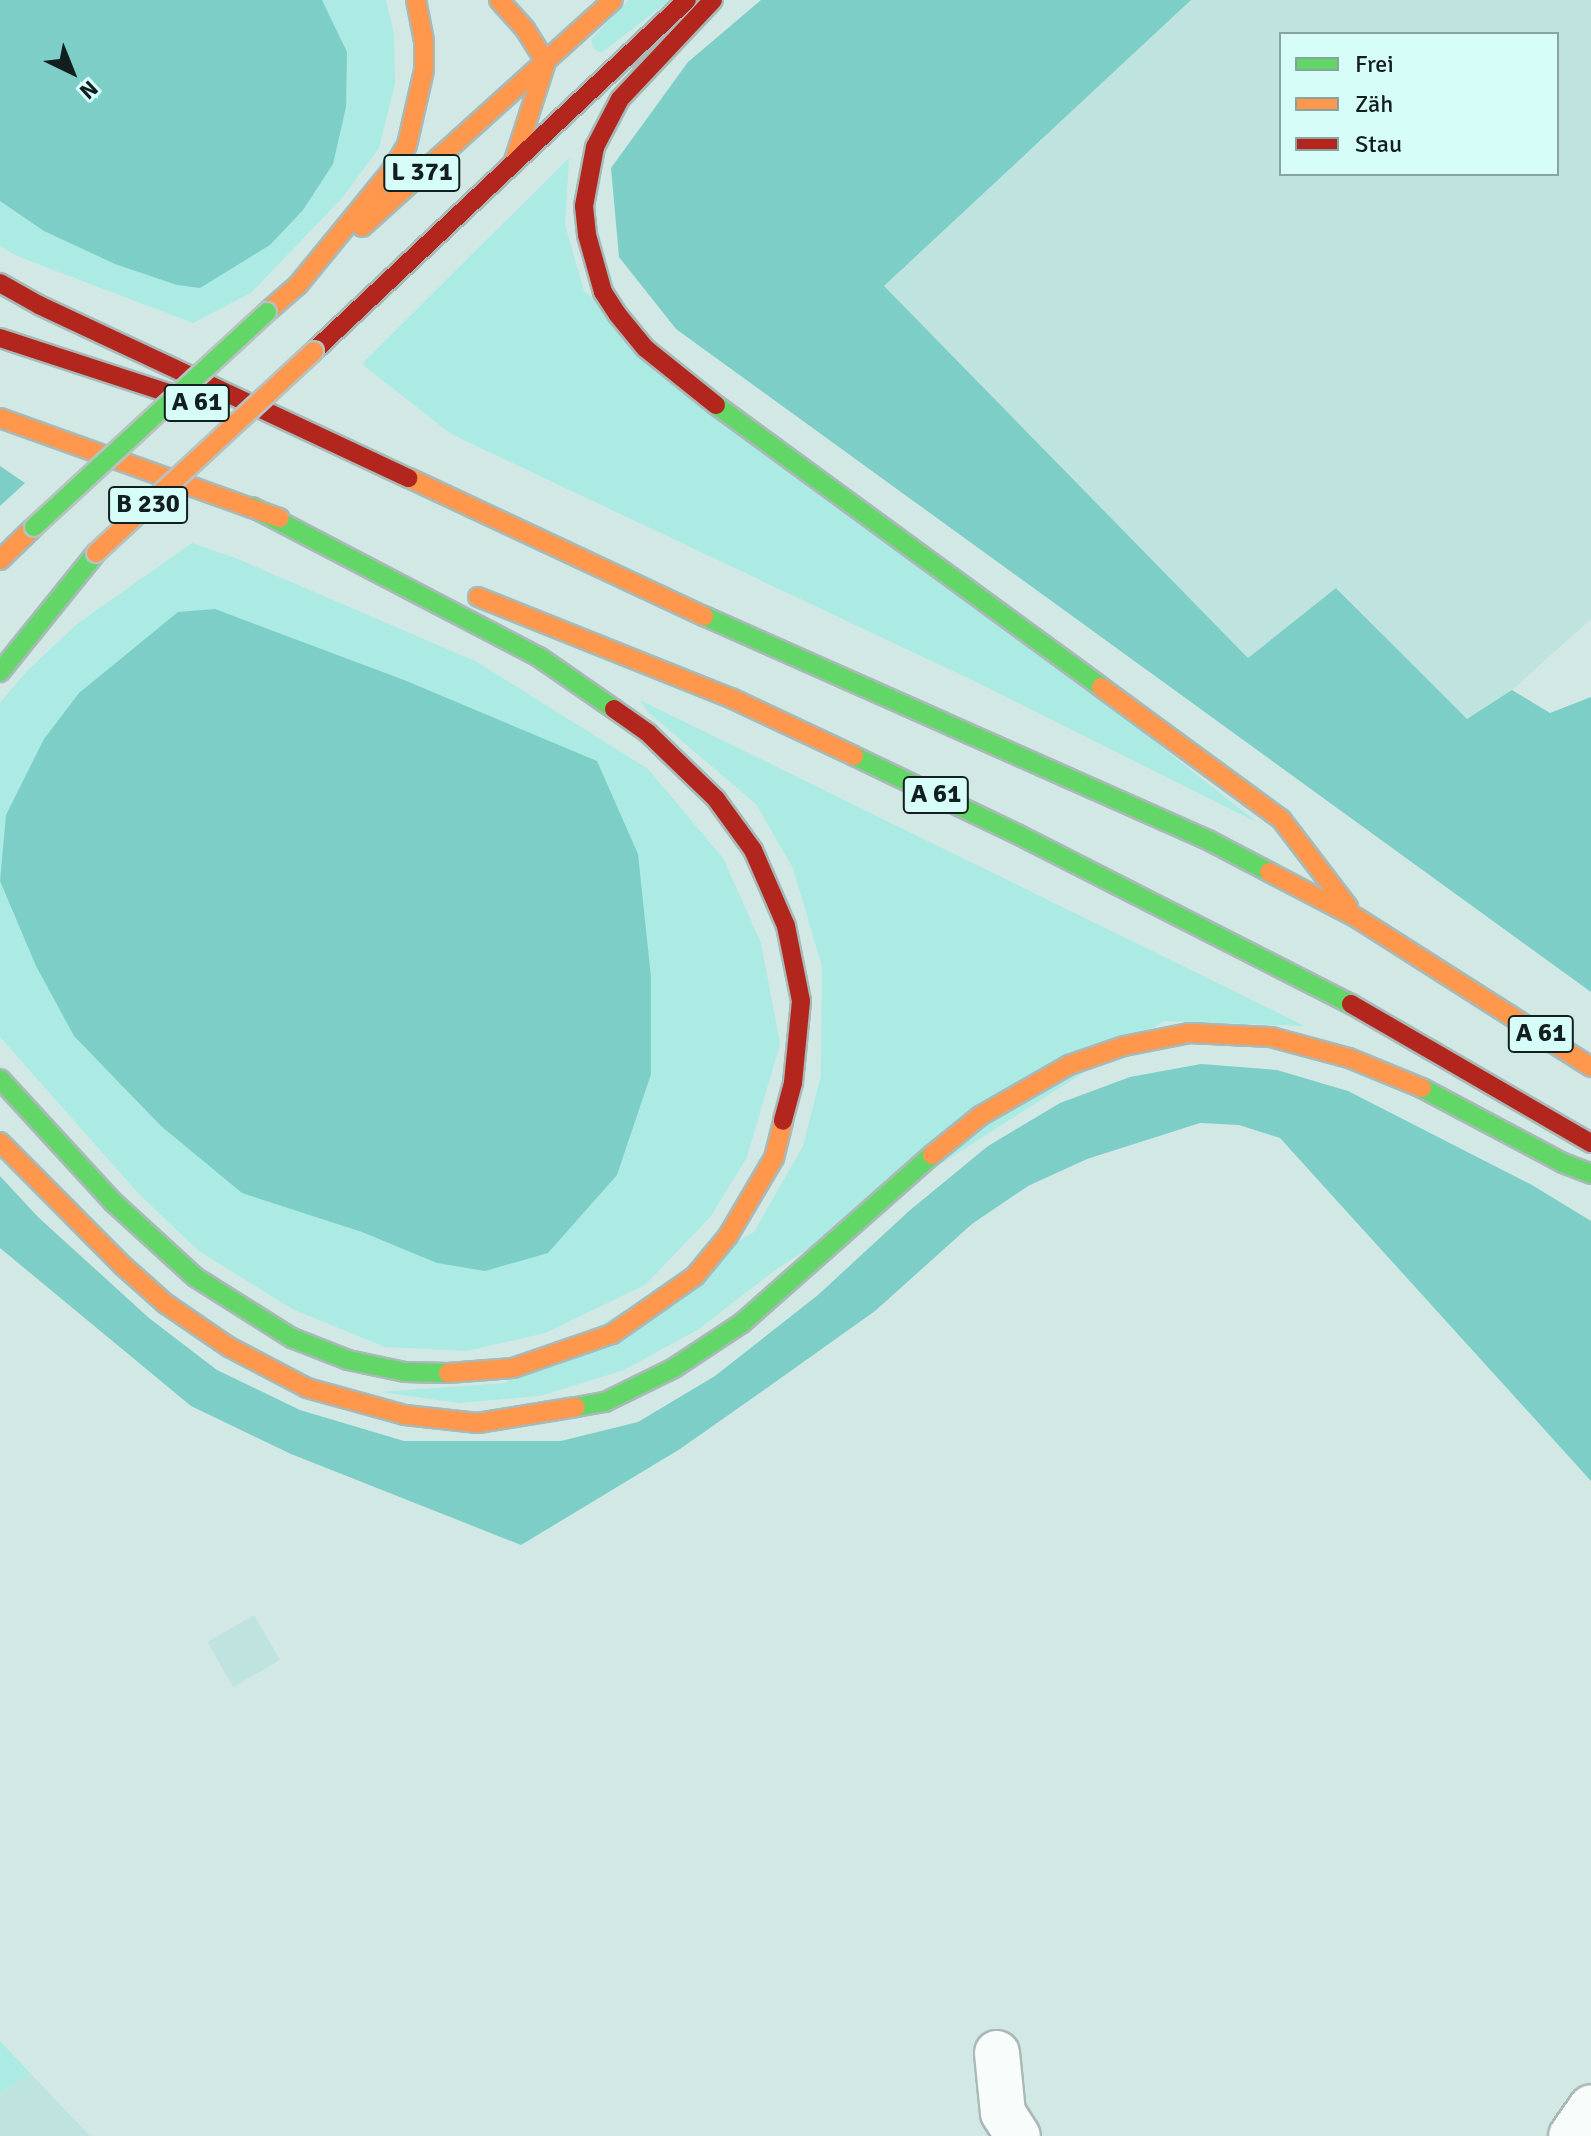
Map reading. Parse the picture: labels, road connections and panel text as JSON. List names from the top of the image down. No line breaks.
{"streets":{"main road":["L 371","A 61","B 230"]},"crossings":[["L 371","B 230"]],"legend":["Frei","Zäh","Stau"],"north":"bottom right"}
